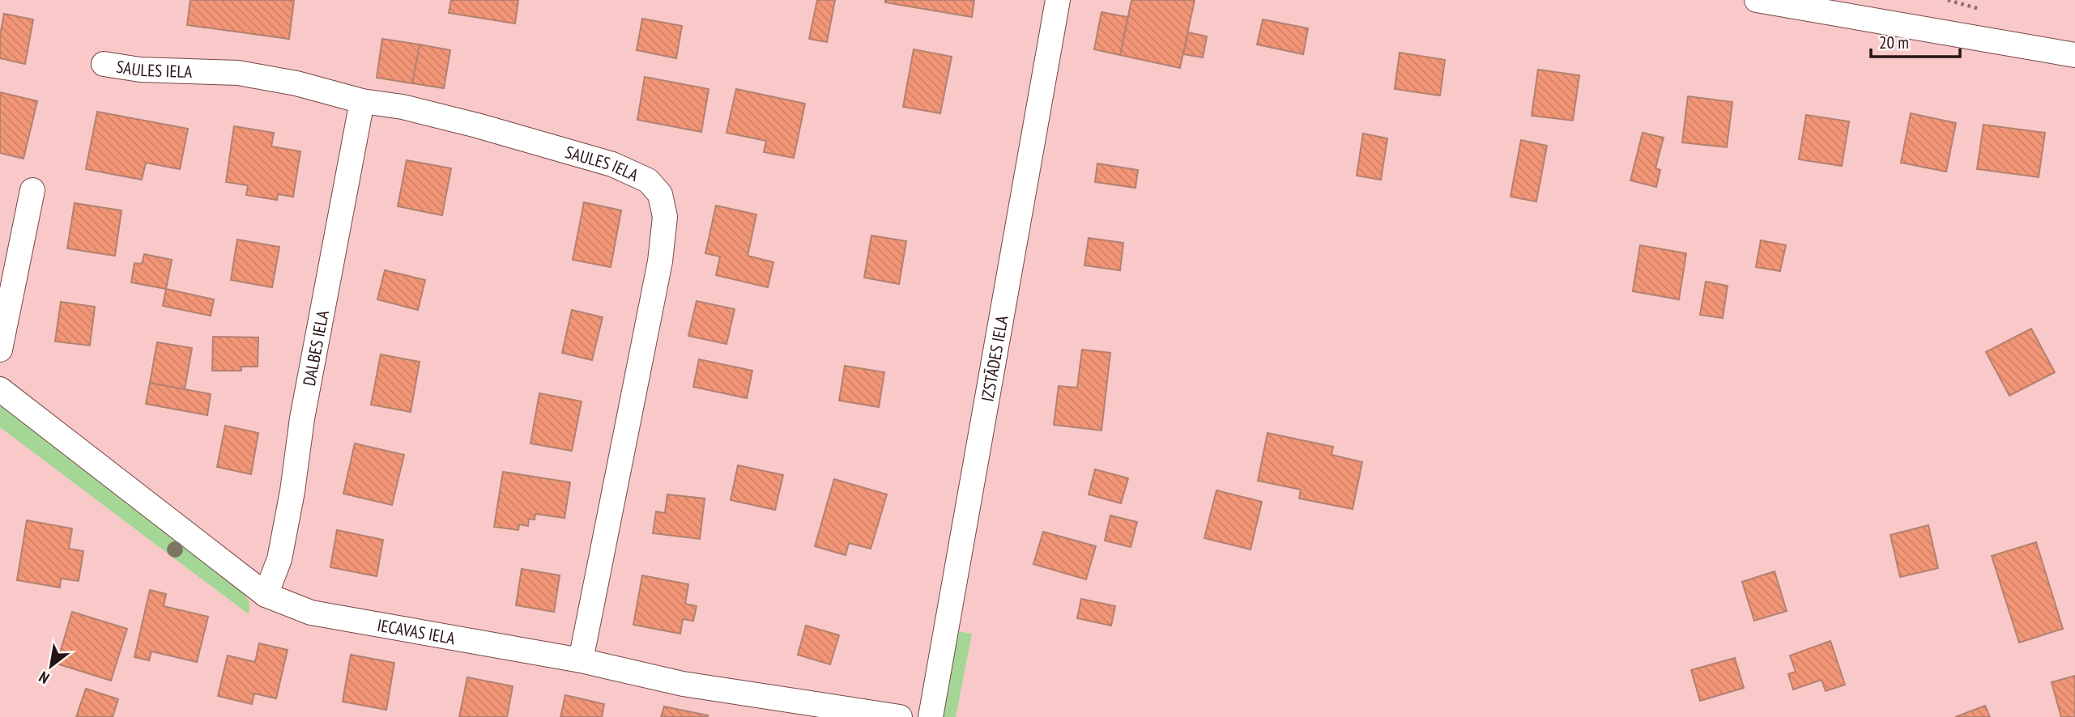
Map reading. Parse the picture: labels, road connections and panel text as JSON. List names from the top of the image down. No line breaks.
{"streets":{"street":["SAULES IELA","DALBES IELA","IZSTĀDES IELA","IECAVAS IELA"]},"crossings":[["SAULES IELA","DALBES IELA"],["SAULES IELA","IECAVAS IELA"],["DALBES IELA","IECAVAS IELA"]],"scale_bar":"20 m","north":"bottom left"}
